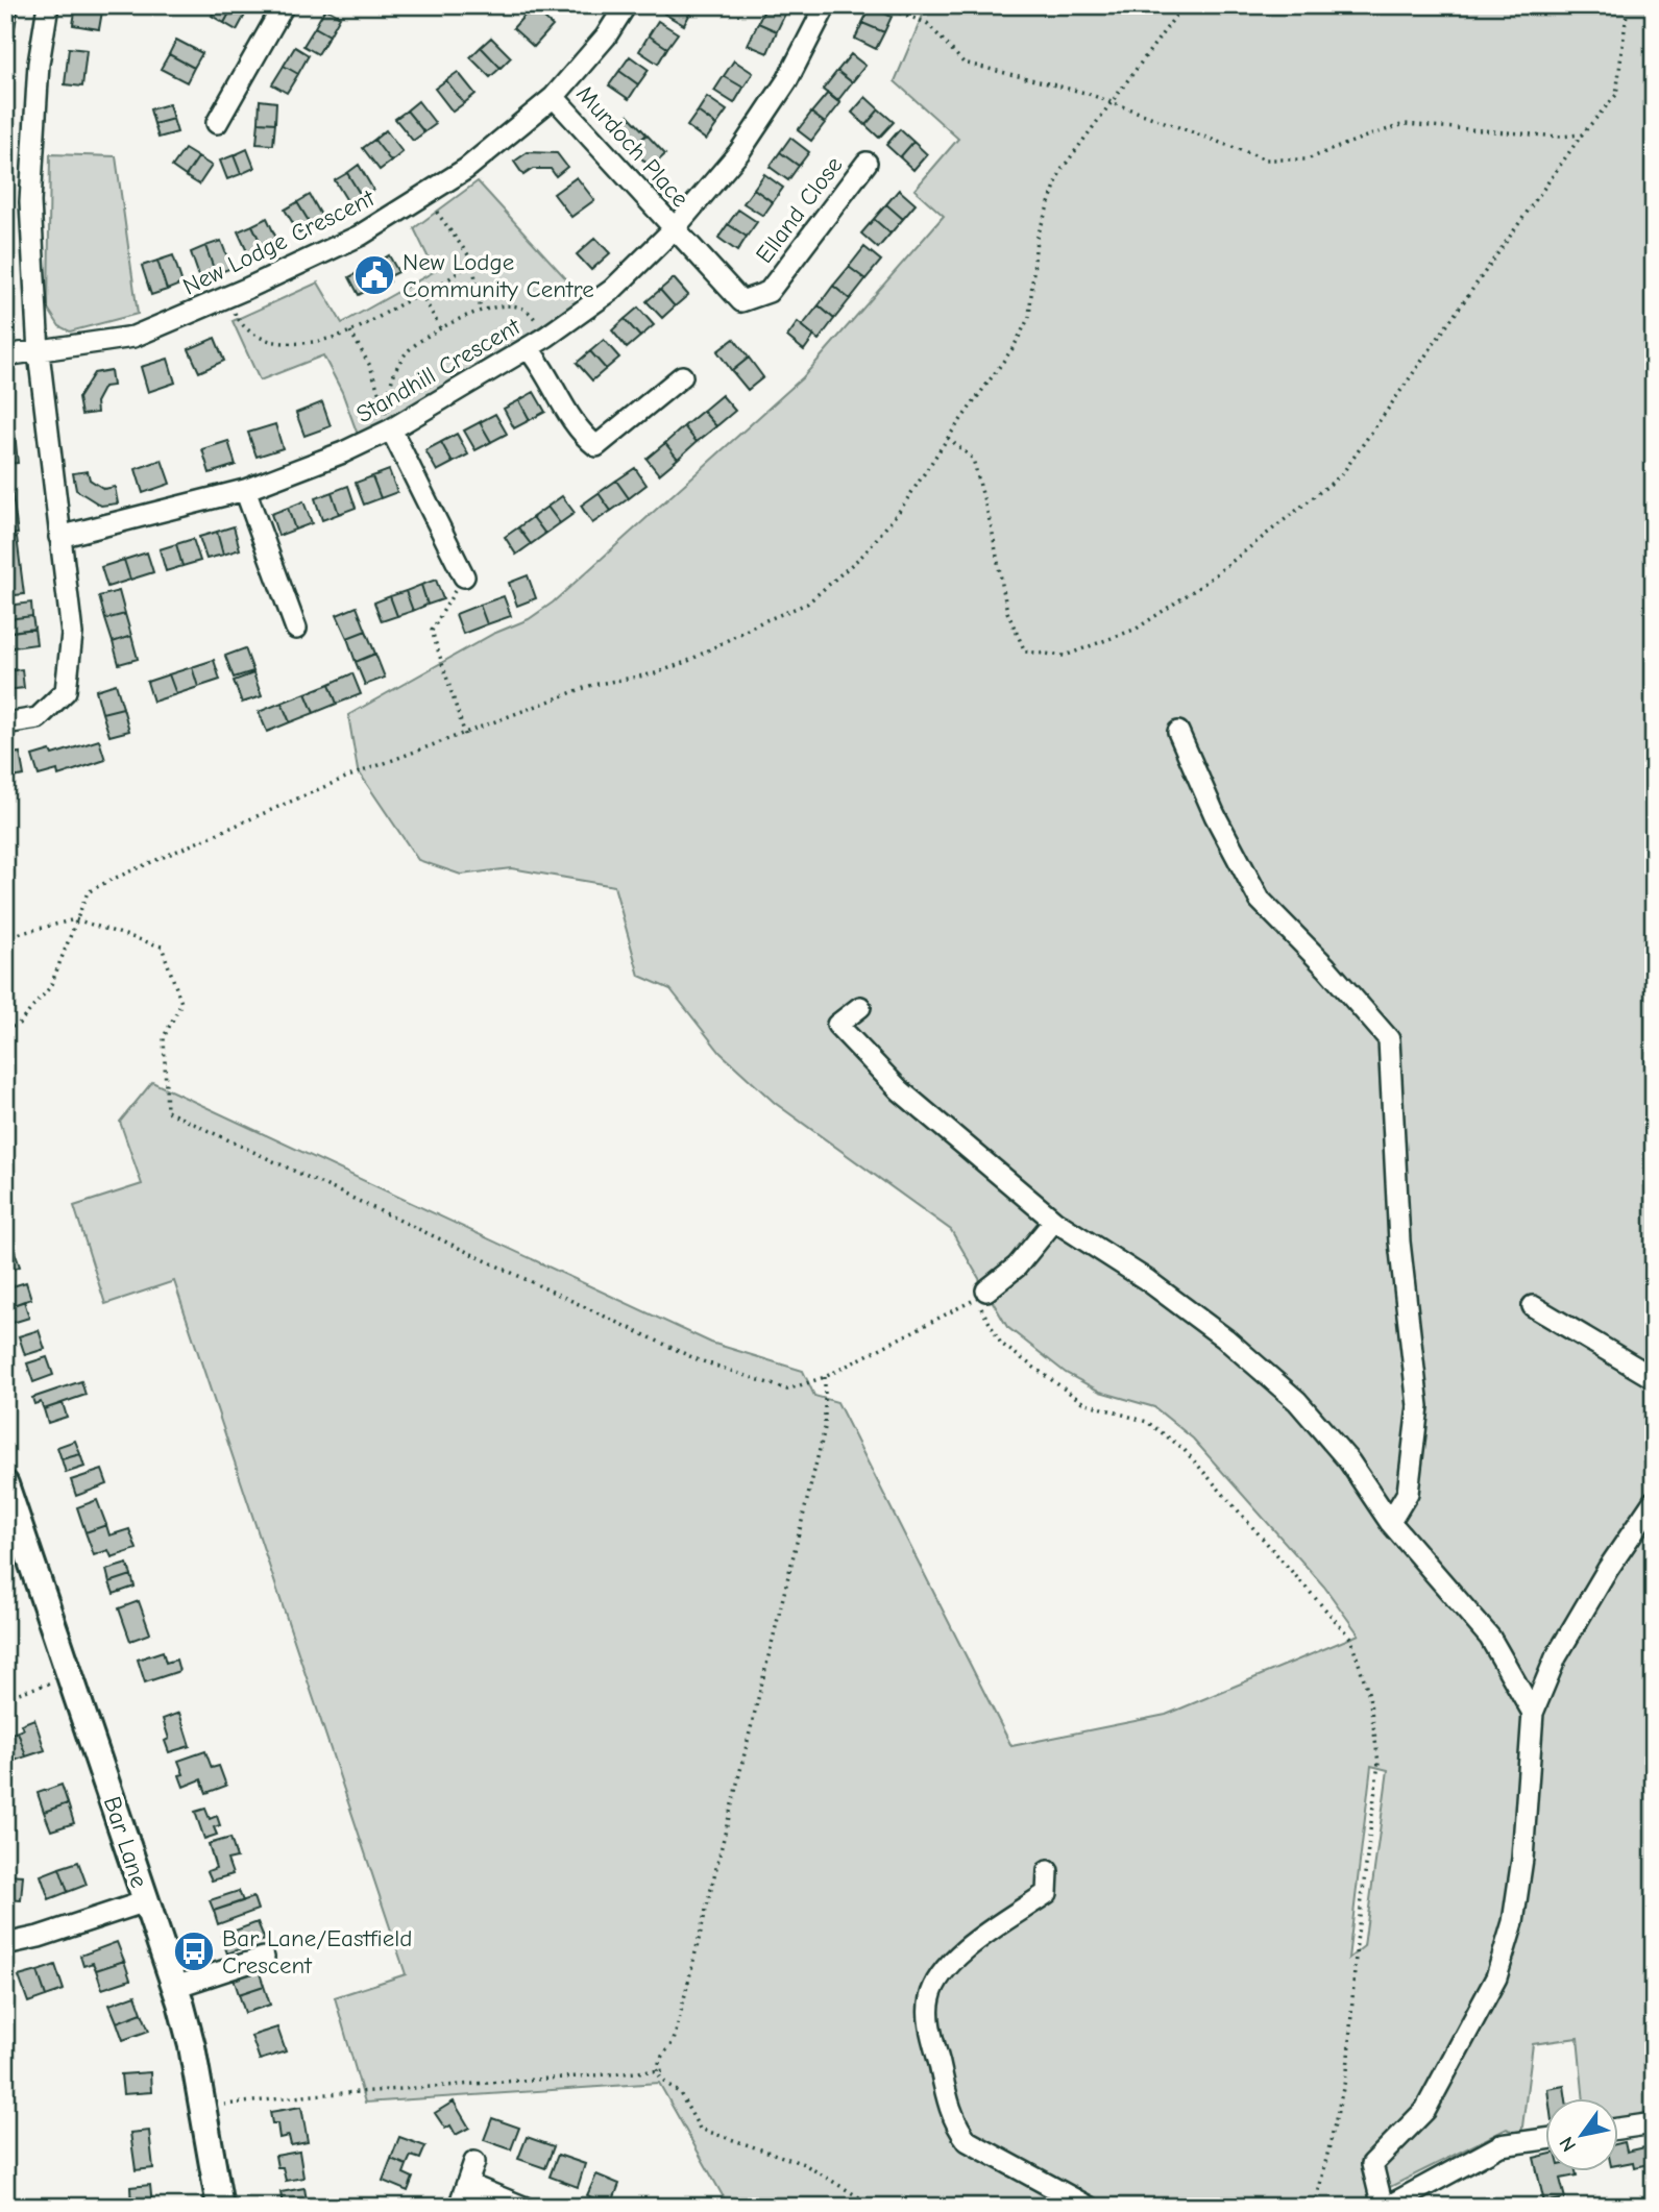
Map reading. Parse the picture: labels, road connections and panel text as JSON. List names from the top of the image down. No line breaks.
{"streets":{"main road":["Bar Lane"],"street":["Murdoch Place","Elland Close","New Lodge Crescent","Standhill Crescent"]},"crossings":[["Murdoch Place","Elland Close"],["Murdoch Place","New Lodge Crescent"],["Murdoch Place","Standhill Crescent"],["Elland Close","Standhill Crescent"]],"places":{"public building":["New Lodge Community Centre"],"bus stop":["Bar Lane/Eastfield Crescent"]},"north":"bottom left"}
